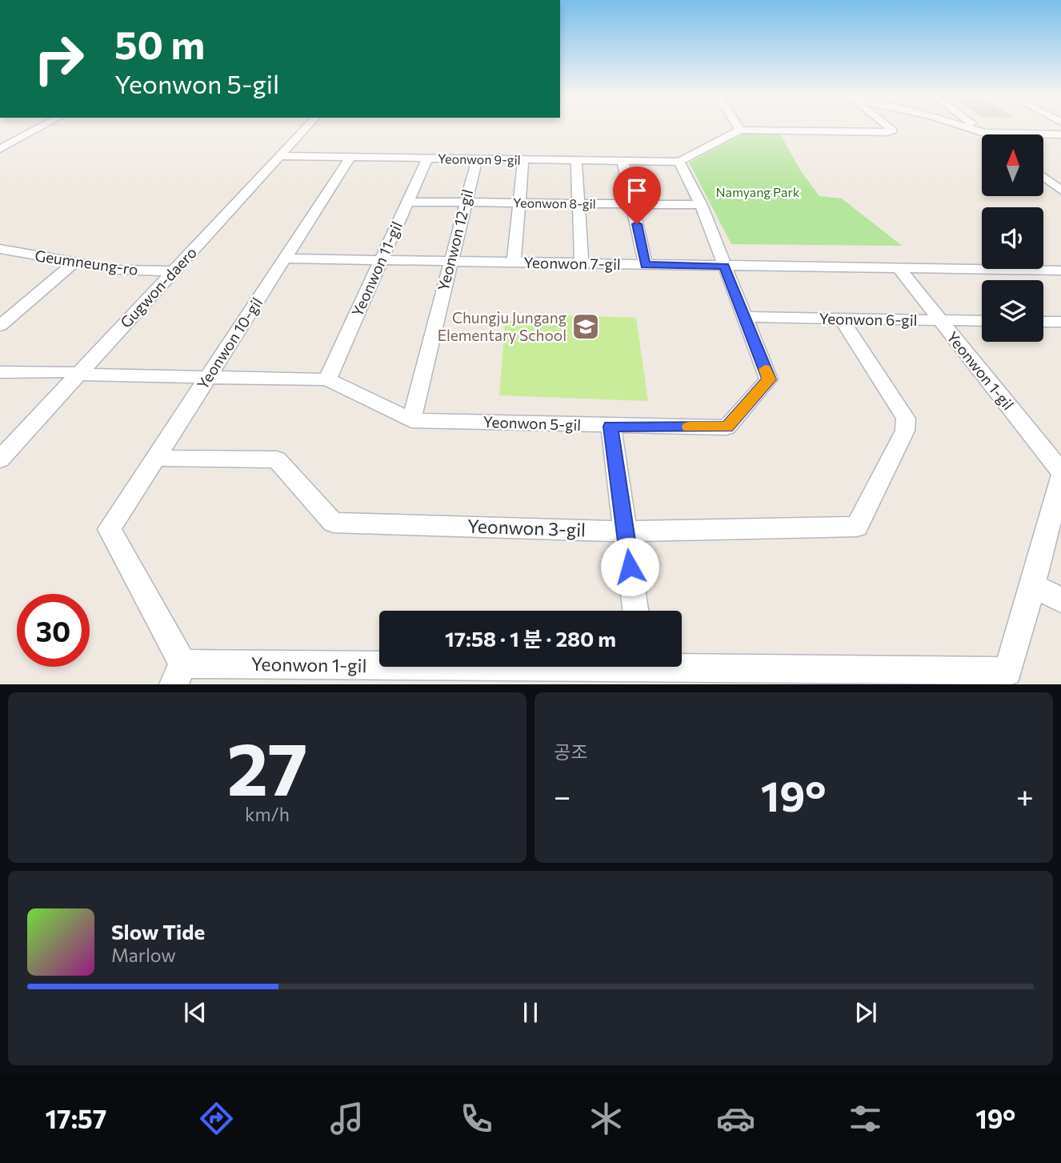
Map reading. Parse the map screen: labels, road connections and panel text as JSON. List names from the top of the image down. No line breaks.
{"streets":{"street":["Yeonwon 9-gil","Yeonwon 8-gil","Yeonwon 12-gil","Geumneung-ro","Yeonwon 7-gil","Yeonwon 11-gil","Gugwon-daero","Yeonwon 6-gil","Yeonwon 10-gil","Yeonwon 1-gil","Yeonwon 5-gil","Yeonwon 3-gil"]},"crossings":[["Yeonwon 9-gil","Yeonwon 12-gil"],["Yeonwon 9-gil","Yeonwon 11-gil"],["Yeonwon 9-gil","Gugwon-daero"],["Yeonwon 9-gil","Yeonwon 10-gil"],["Yeonwon 9-gil","Yeonwon 5-gil"],["Yeonwon 8-gil","Yeonwon 12-gil"],["Yeonwon 8-gil","Yeonwon 11-gil"],["Yeonwon 8-gil","Yeonwon 5-gil"],["Yeonwon 12-gil","Yeonwon 7-gil"],["Yeonwon 12-gil","Yeonwon 5-gil"],["Geumneung-ro","Gugwon-daero"],["Yeonwon 7-gil","Yeonwon 11-gil"],["Yeonwon 7-gil","Yeonwon 10-gil"],["Yeonwon 7-gil","Yeonwon 1-gil"],["Yeonwon 7-gil","Yeonwon 5-gil"],["Yeonwon 11-gil","Yeonwon 5-gil"],["Gugwon-daero","Yeonwon 5-gil"],["Yeonwon 6-gil","Yeonwon 1-gil"],["Yeonwon 6-gil","Yeonwon 5-gil"],["Yeonwon 6-gil","Yeonwon 3-gil"],["Yeonwon 10-gil","Yeonwon 1-gil"],["Yeonwon 10-gil","Yeonwon 5-gil"],["Yeonwon 10-gil","Yeonwon 3-gil"]],"parks":["Namyang Park"],"places":{"school or university":["Chungju Jungang Elementary School"]},"north":"top","page":{"turn":["50 m","Yeonwon 5-gil"],"limit":"30","trip":"17:58 · 1 분 · 280 m","tile":[["27","km/h"],"공조"],"heat":["−","19°","+"],"song":["Slow Tide","Marlow"],"tabs":["17:57","19°"]}}
